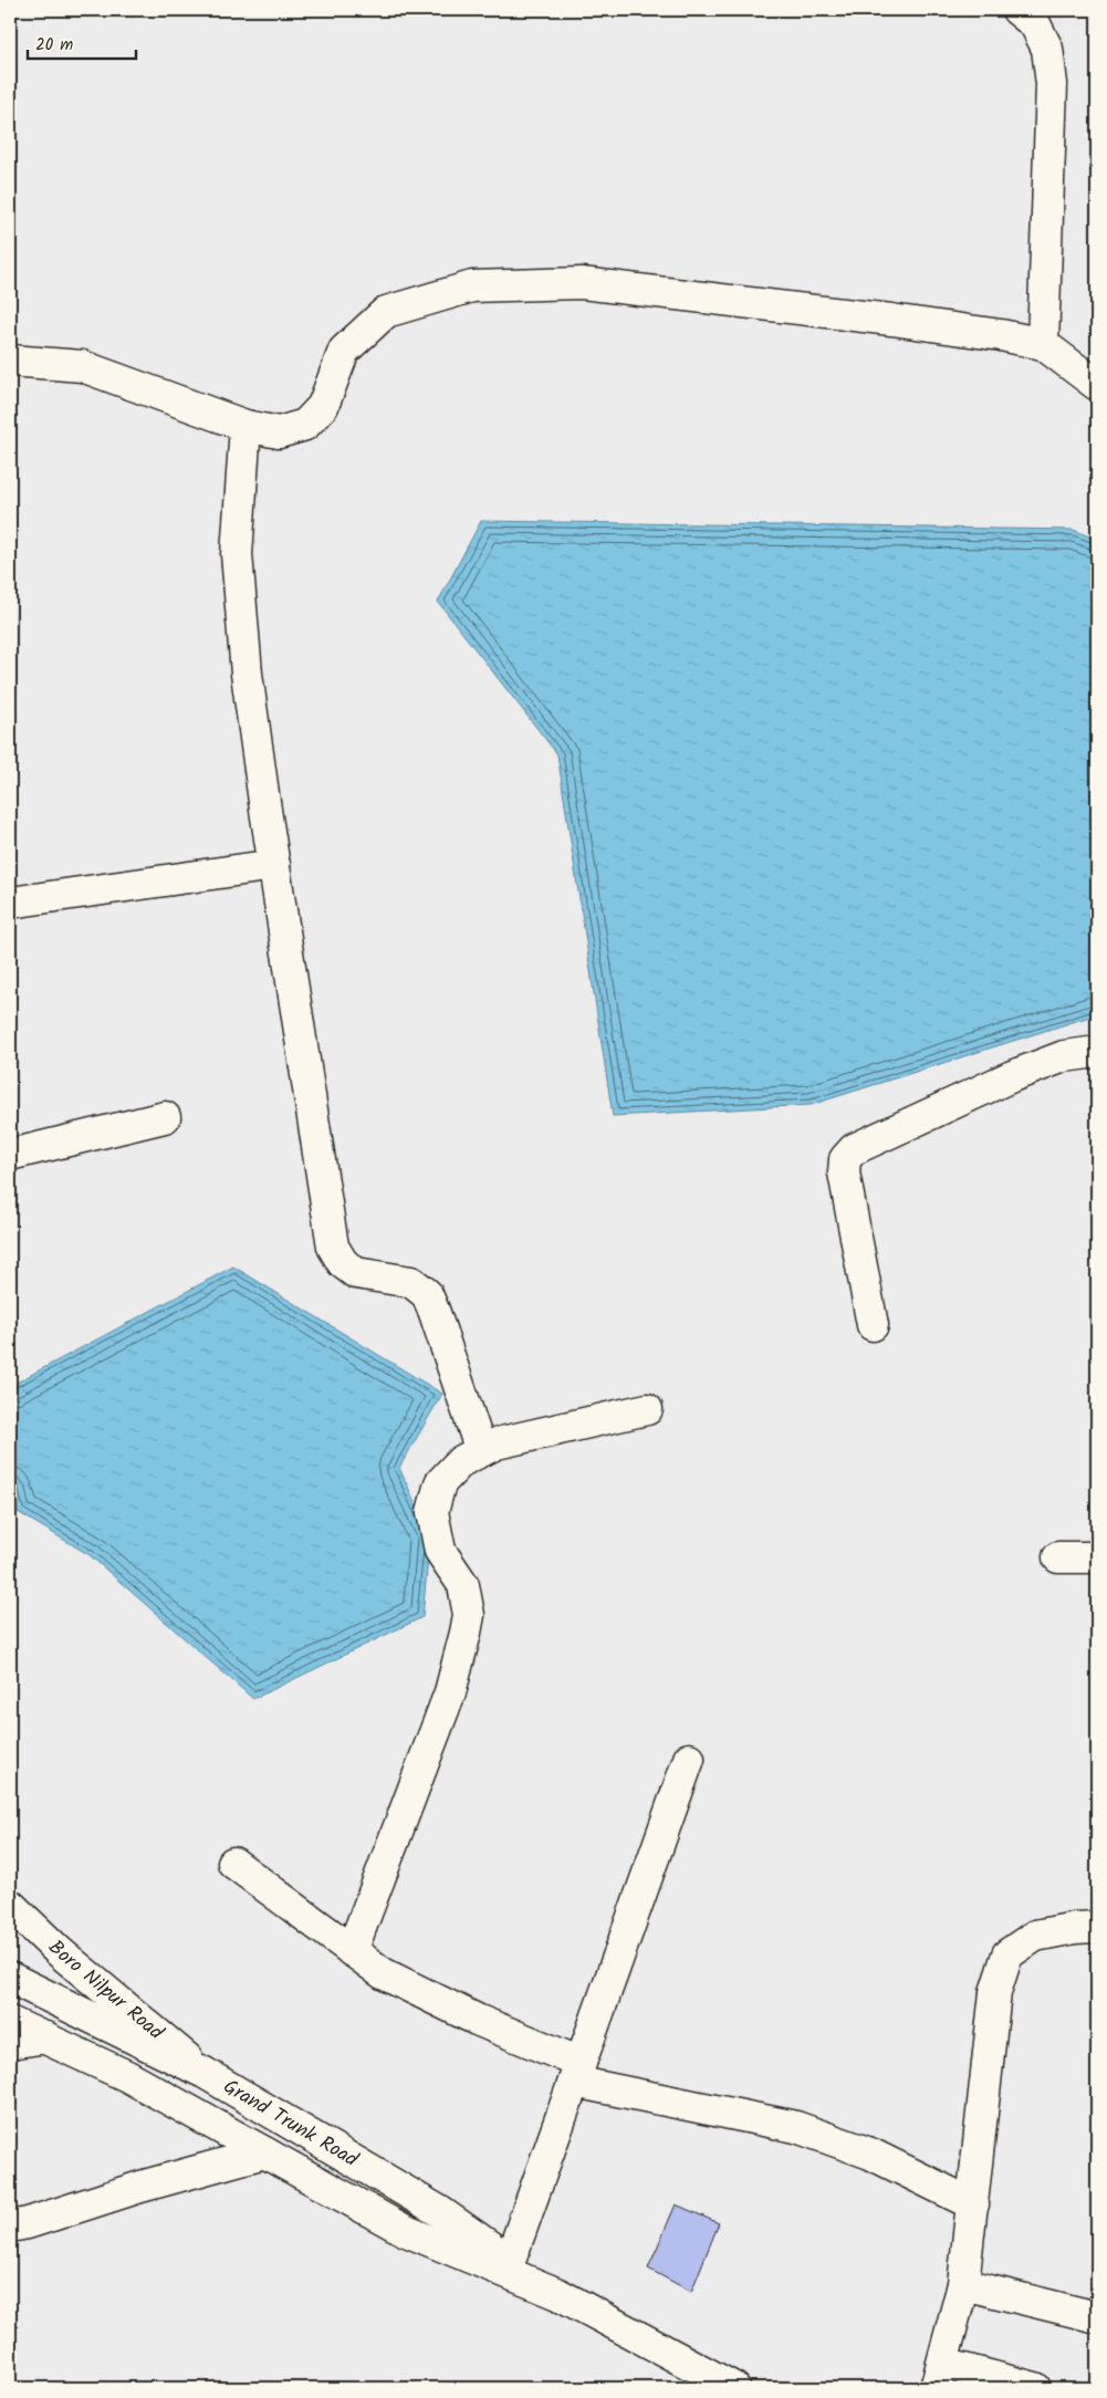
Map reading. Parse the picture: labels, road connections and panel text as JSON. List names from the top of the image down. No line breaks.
{"streets":{"main road":["Boro Nilpur Road","Grand Trunk Road"]},"crossings":[["Boro Nilpur Road","Grand Trunk Road"]],"scale_bar":"20 m"}
